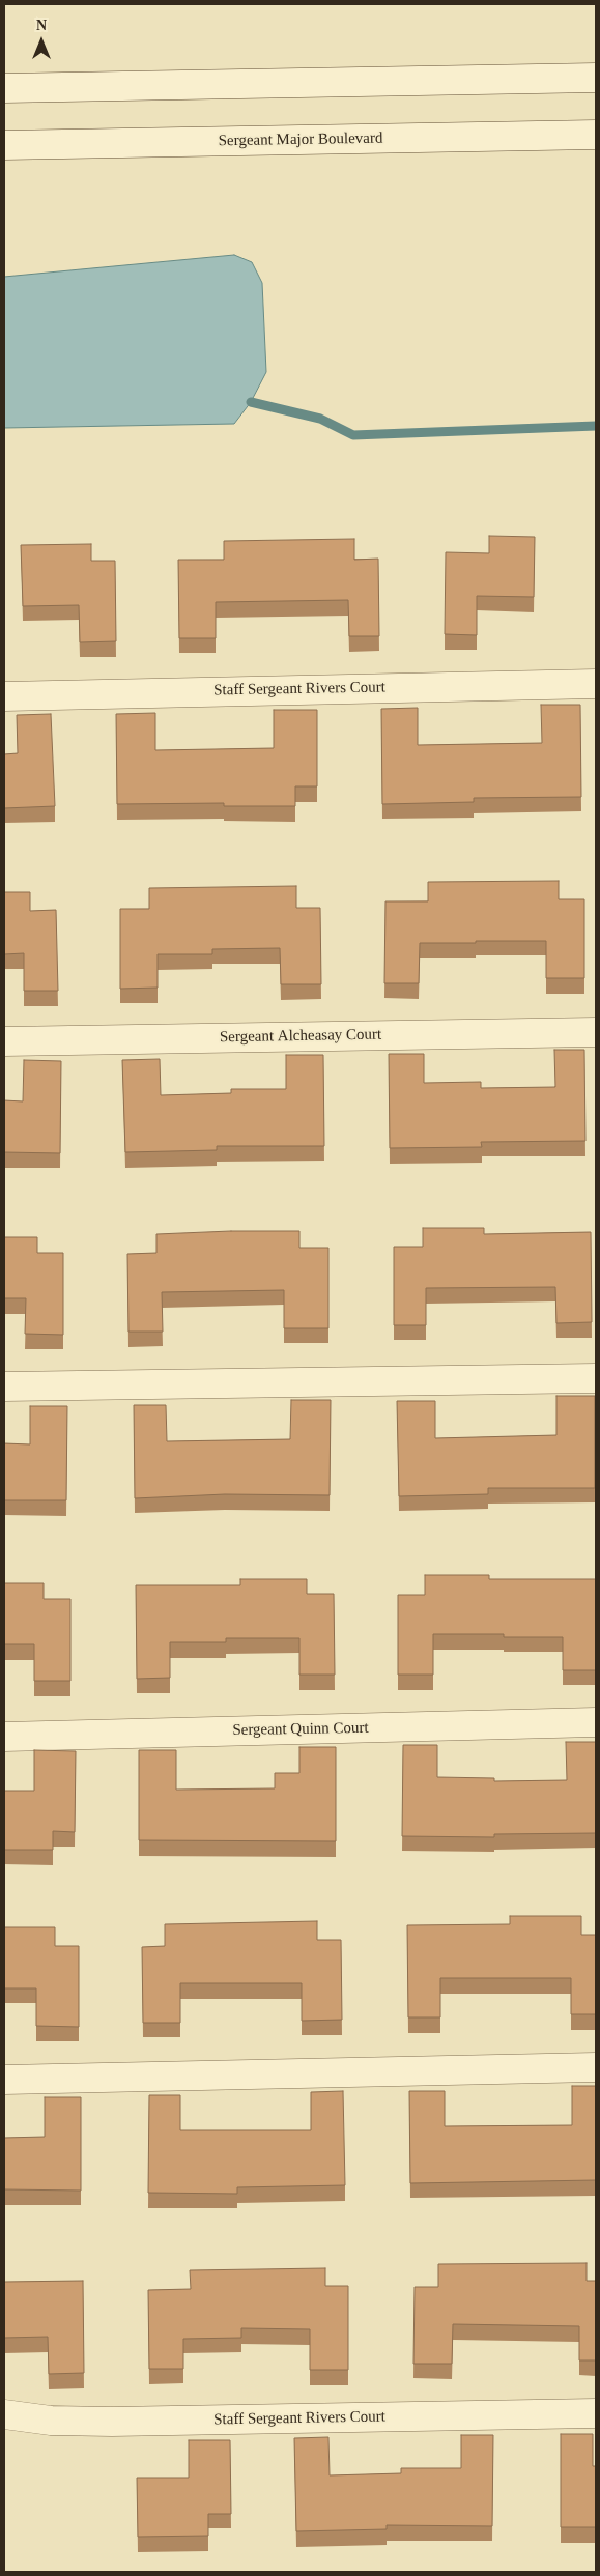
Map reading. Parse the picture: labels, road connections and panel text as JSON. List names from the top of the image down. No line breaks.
{"streets":{"street":["Sergeant Major Boulevard","Staff Sergeant Rivers Court","Sergeant Alcheasay Court","Sergeant Quinn Court"]},"north":"top"}
